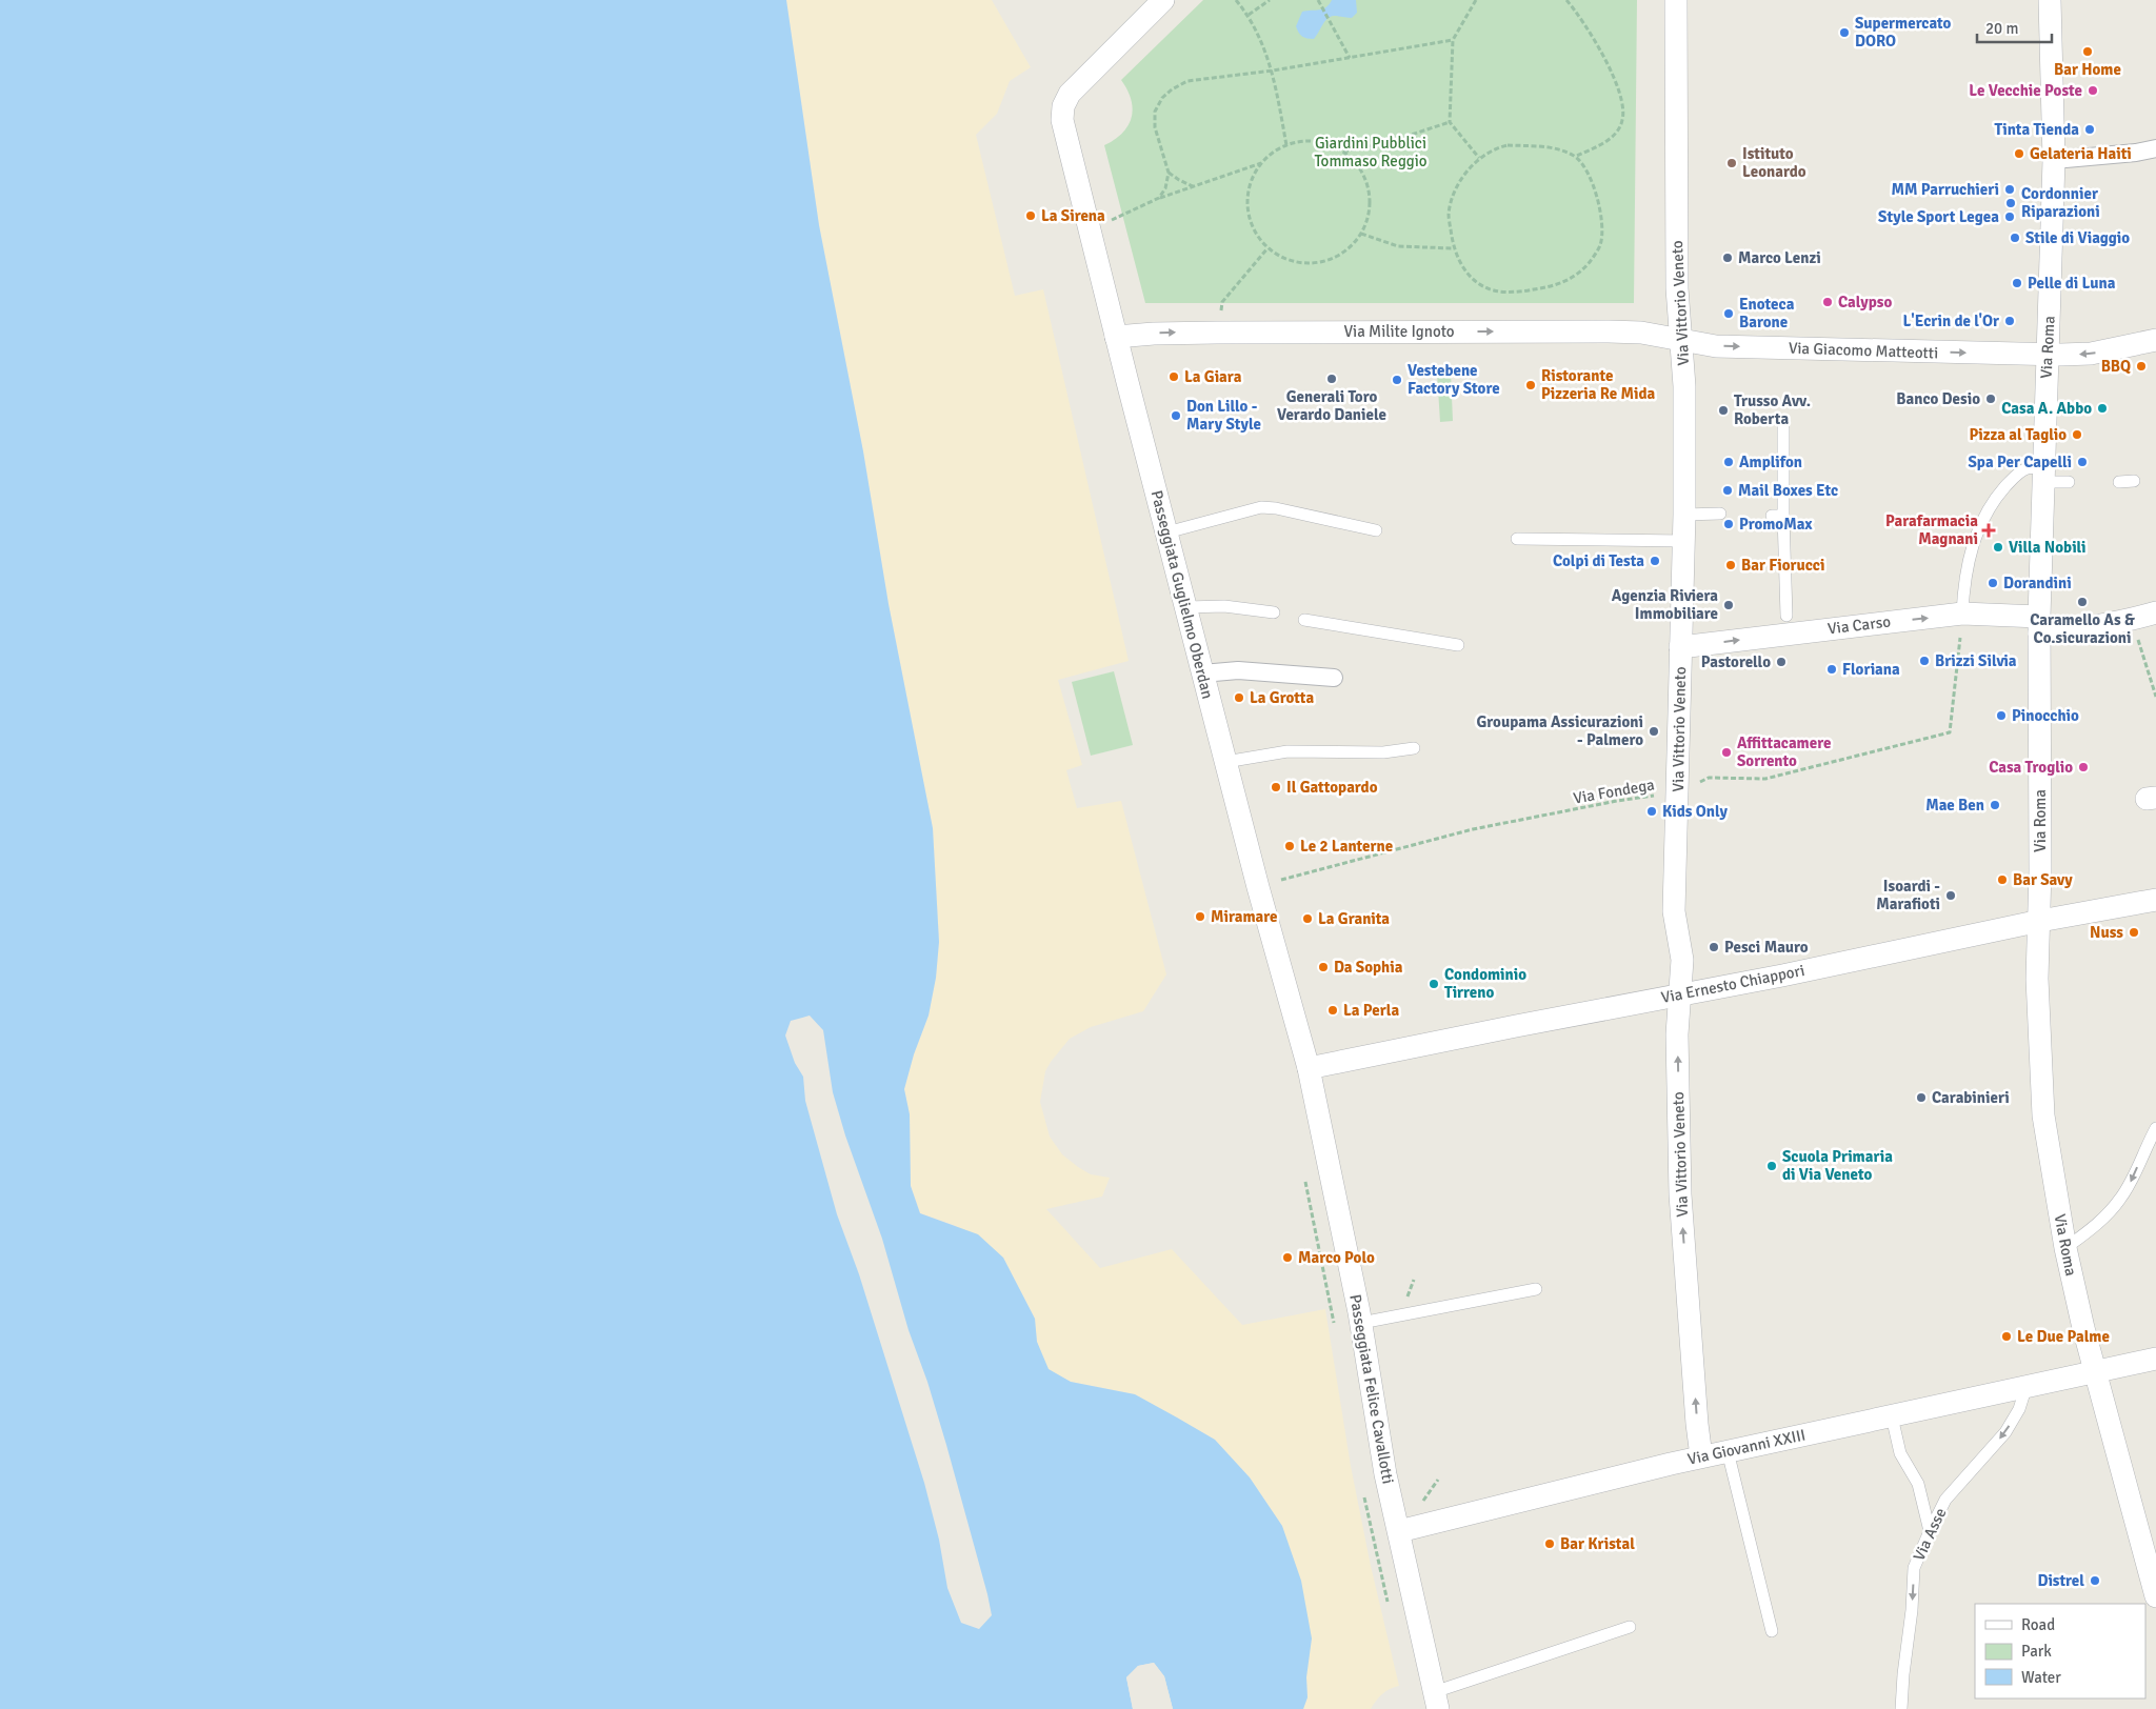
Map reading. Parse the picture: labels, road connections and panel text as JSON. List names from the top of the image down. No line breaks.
{"streets":{"street":["Via Vittorio Veneto","Via Milite Ignoto","Via Roma","Via Giacomo Matteotti","Passeggiata Guglielmo Oberdan","Via Carso","Via Ernesto Chiappori","Passeggiata Felice Cavallotti","Via Giovanni XXIII"],"lane":["Via Asse"],"path":["Via Fondega"]},"crossings":[["Via Vittorio Veneto","Via Milite Ignoto"],["Via Vittorio Veneto","Via Giacomo Matteotti"],["Via Vittorio Veneto","Via Carso"],["Via Vittorio Veneto","Via Fondega"],["Via Vittorio Veneto","Via Ernesto Chiappori"],["Via Vittorio Veneto","Via Giovanni XXIII"],["Via Milite Ignoto","Via Giacomo Matteotti"],["Via Milite Ignoto","Passeggiata Guglielmo Oberdan"],["Via Roma","Via Giacomo Matteotti"],["Via Roma","Via Carso"],["Via Roma","Via Ernesto Chiappori"],["Via Roma","Via Giovanni XXIII"],["Passeggiata Guglielmo Oberdan","Via Fondega"],["Passeggiata Guglielmo Oberdan","Via Ernesto Chiappori"],["Passeggiata Guglielmo Oberdan","Passeggiata Felice Cavallotti"],["Via Carso","Via Fondega"],["Via Ernesto Chiappori","Passeggiata Felice Cavallotti"],["Passeggiata Felice Cavallotti","Via Giovanni XXIII"],["Via Giovanni XXIII","Via Asse"]],"one_way":["Via Milite Ignoto","Via Carso","Via Asse"],"parks":["Giardini Pubblici Tommaso Reggio"],"places":{"other":["Supermercato DORO","Bar Home","Le Vecchie Poste","Tinta Tienda","Gelateria Haiti","Istituto Leonardo","MM Parruchieri","Cordonnier Riparazioni","La Sirena","Style Sport Legea","Stile di Viaggio","Marco Lenzi","Pelle di Luna","Calypso","Enoteca Barone","L'Ecrin de l'Or","BBQ","La Giara","Generali Toro Verardo Daniele","Vestebene Factory Store","Ristorante Pizzeria Re Mida","Banco Desio","Casa A. Abbo","Trusso Avv. Roberta","Don Lillo - Mary Style","Pizza al Taglio","Amplifon","Spa Per Capelli","Mail Boxes Etc","PromoMax","Villa Nobili","Colpi di Testa","Bar Fiorucci","Dorandini","Caramello As & Co.sicurazioni","Agenzia Riviera Immobiliare","Brizzi Silvia","Pastorello","Floriana","La Grotta","Pinocchio","Groupama Assicurazioni - Palmero","Affittacamere Sorrento","Casa Troglio","Il Gattopardo","Mae Ben","Kids Only","Le 2 Lanterne","Bar Savy","Isoardi - Marafioti","Miramare","La Granita","Nuss","Pesci Mauro","Da Sophia","Condominio Tirreno","La Perla","Carabinieri","Scuola Primaria di Via Veneto","Marco Polo","Le Due Palme","Bar Kristal","Distrel"],"health":["Parafarmacia Magnani"]},"legend":["Road","Park","Water"],"scale_bar":"20 m"}
